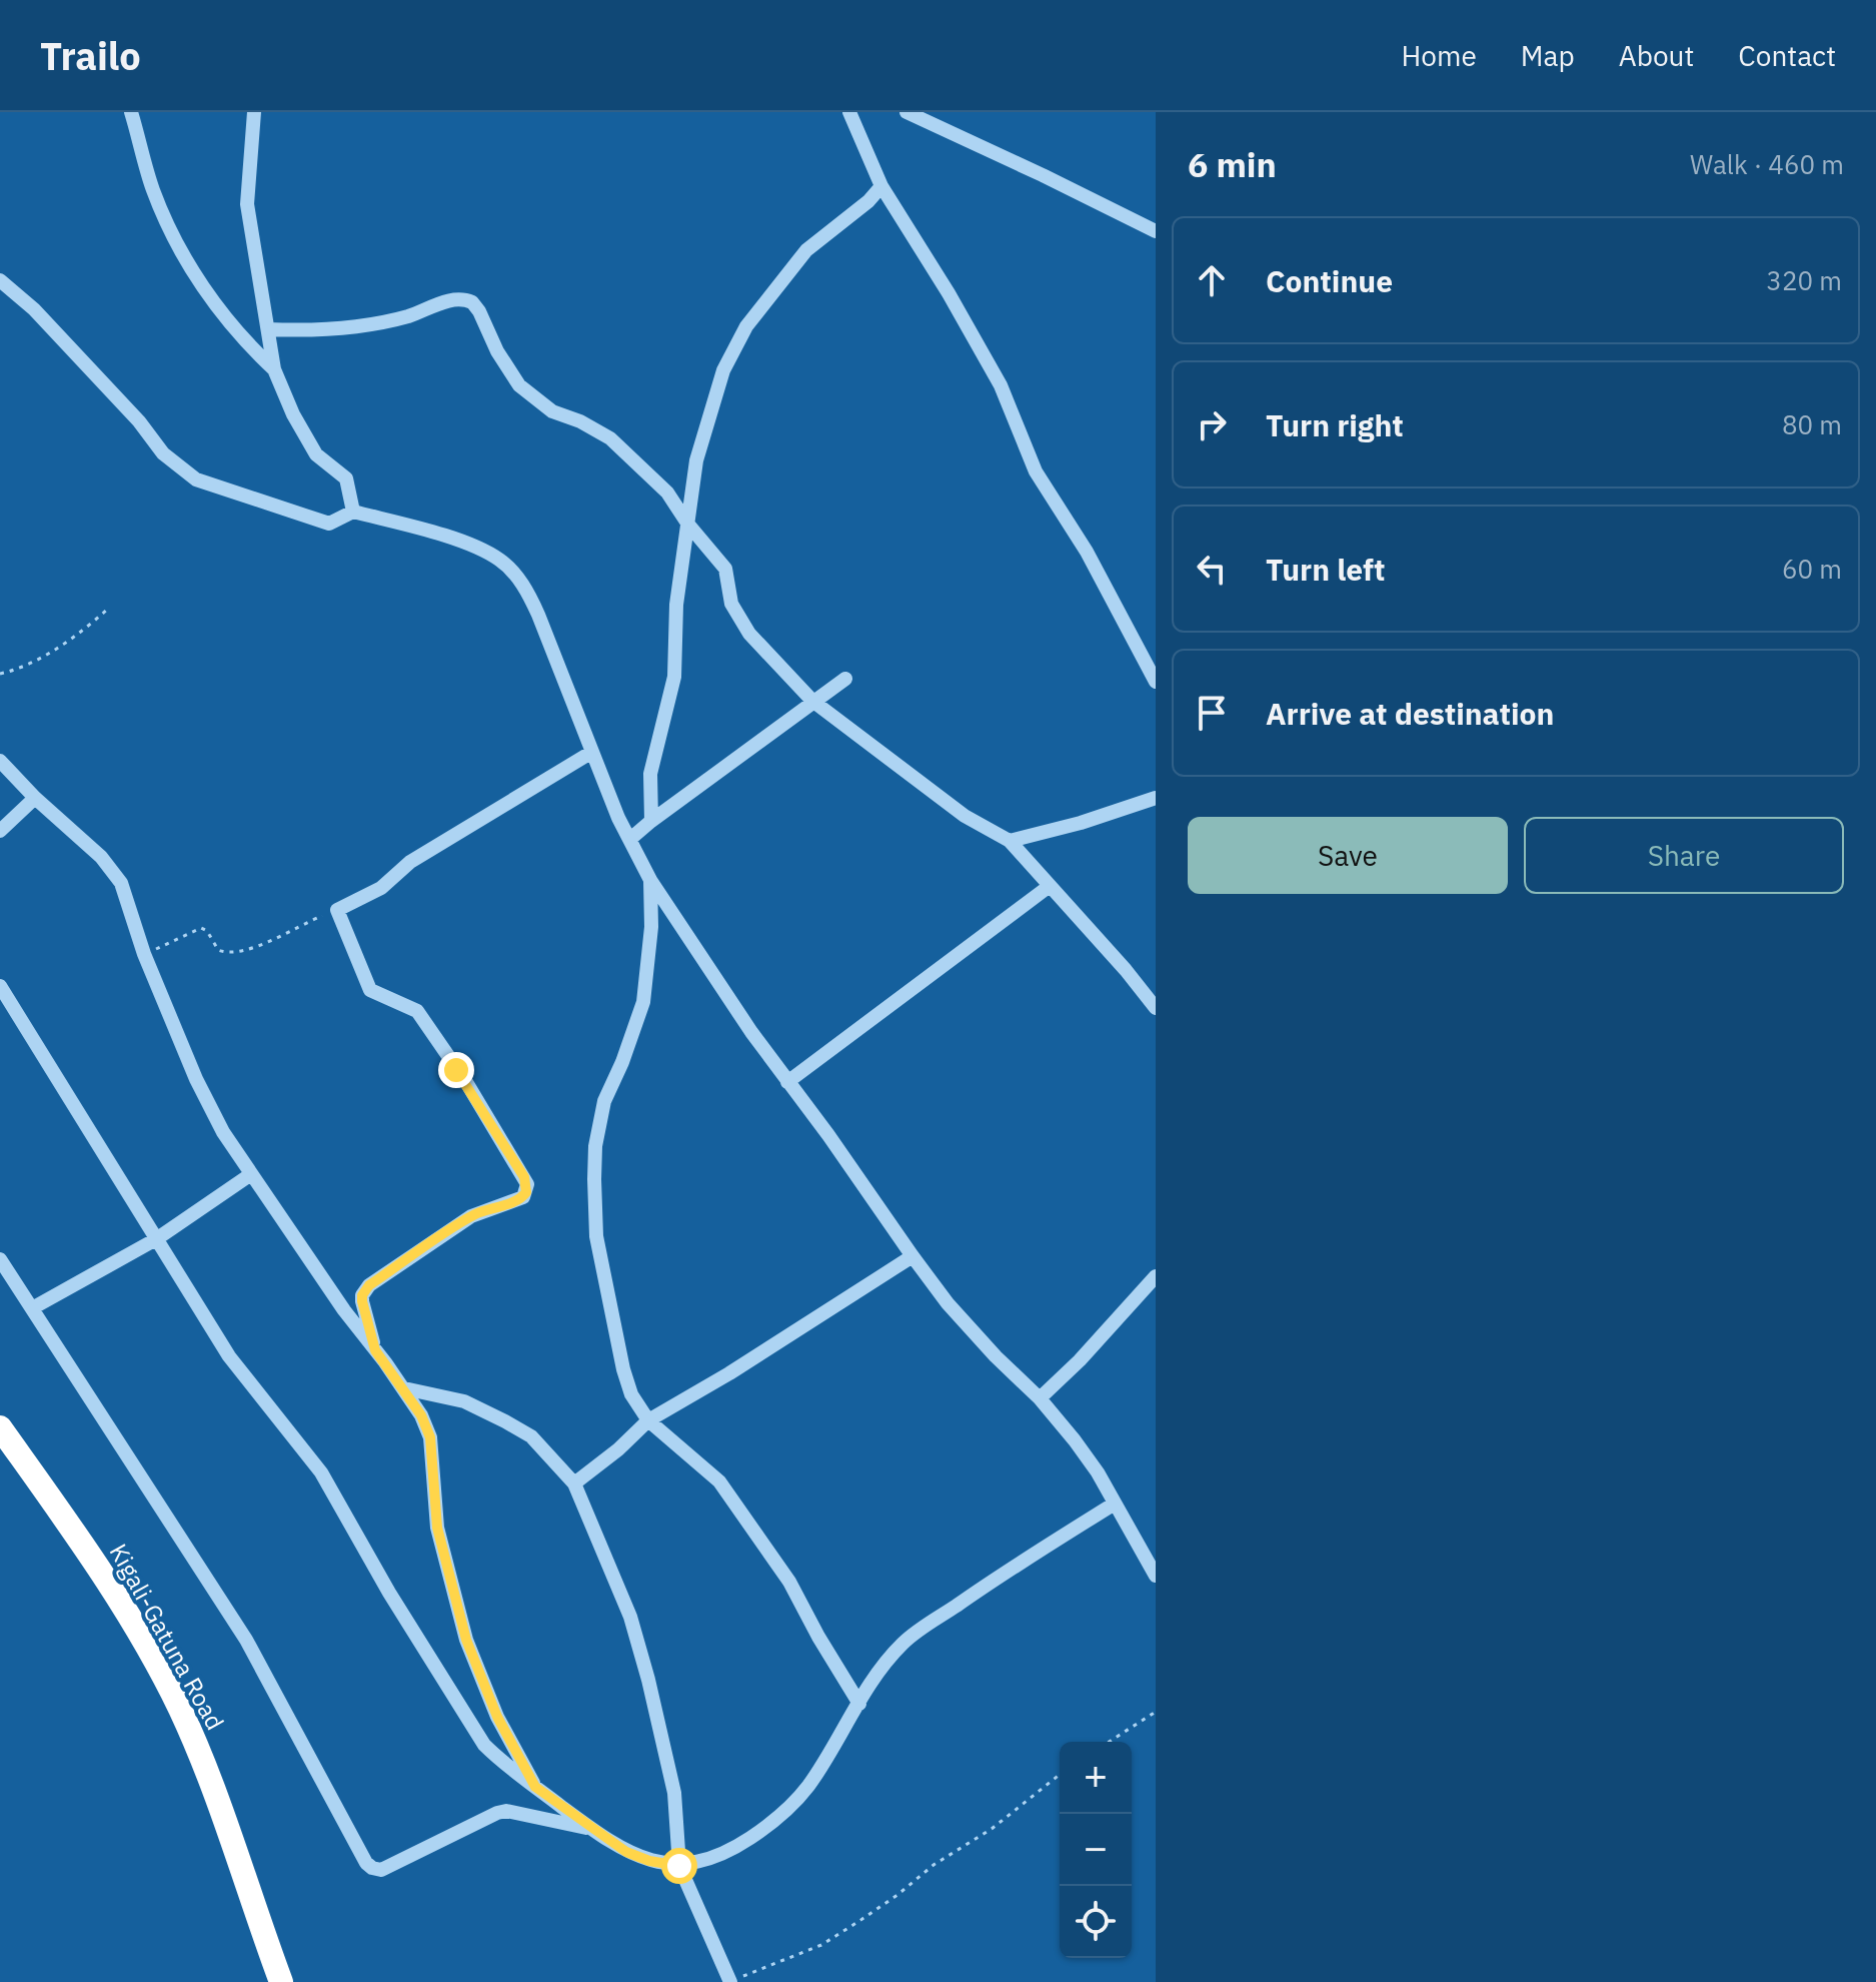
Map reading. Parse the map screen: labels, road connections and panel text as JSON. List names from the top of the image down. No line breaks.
{"streets":{"highway":["Kigali-Gatuna Road"]},"page":{"header":"Trailo","nav":["Home","Map","About","Contact"],"heading":["6 min","Walk · 460 m"],"list":[["Continue","320 m"],["Turn right","80 m"],["Turn left","60 m"],"Arrive at destination"],"buttons":["Save","Share"],"map_buttons":["+","−"]}}
